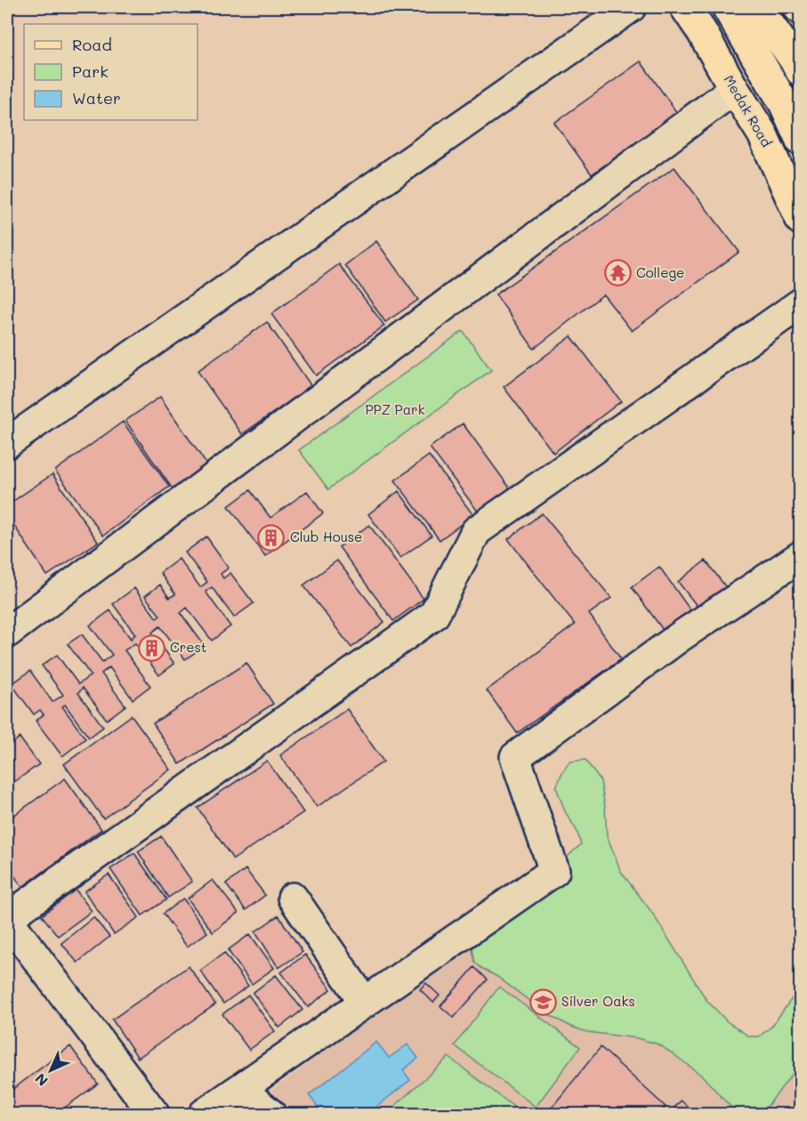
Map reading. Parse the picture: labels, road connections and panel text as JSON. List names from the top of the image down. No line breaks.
{"streets":{"main road":["Medak Road"]},"parks":["PPZ Park"],"places":{"temple":["College"],"building":["Club House","Crest"],"school or university":["Silver Oaks"]},"legend":["Road","Park","Water"],"north":"bottom left"}
